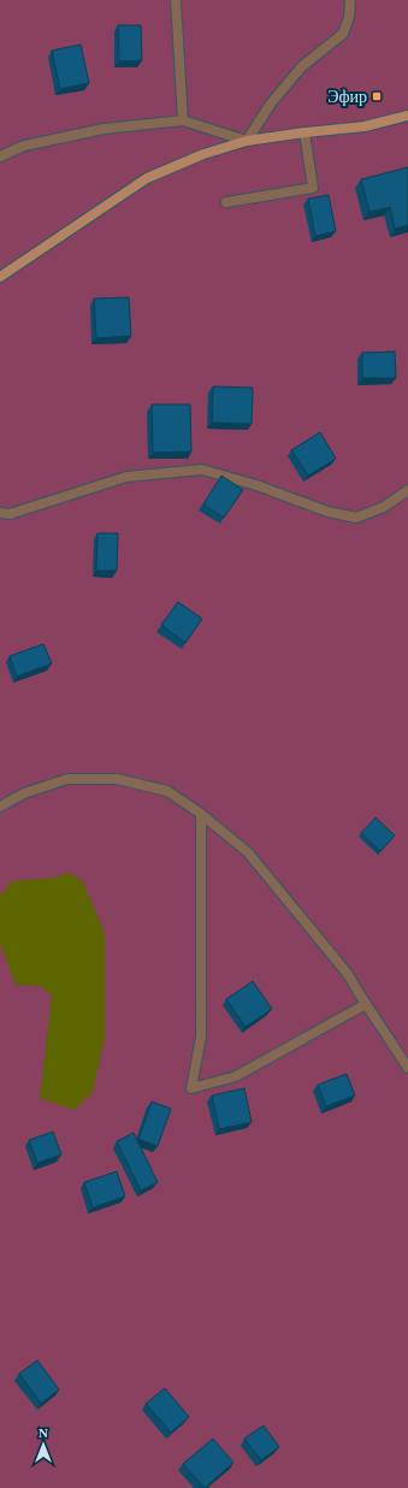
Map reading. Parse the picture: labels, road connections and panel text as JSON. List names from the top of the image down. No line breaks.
{"places":{"transit":["Эфир"]},"north":"top"}
